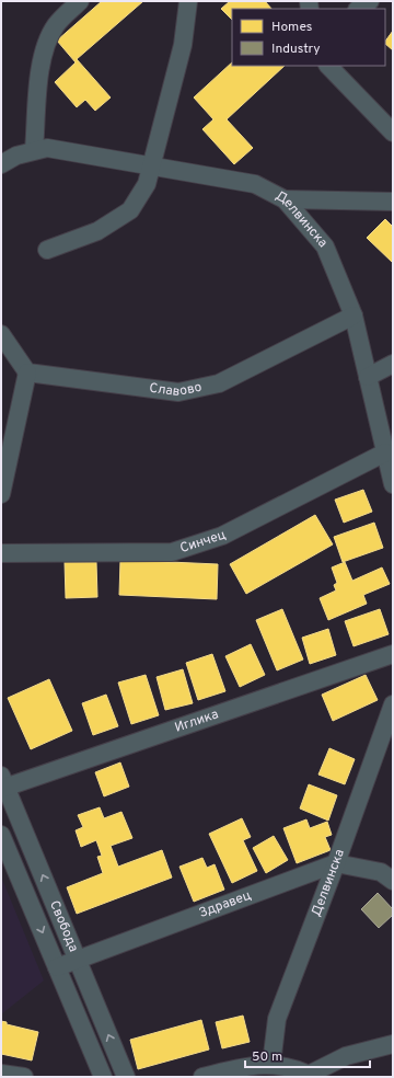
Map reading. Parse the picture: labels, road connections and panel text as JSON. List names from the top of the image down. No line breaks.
{"streets":{"street":["Делвинска","Славово","Синчец","Иглика","Здравец","Свобода"]},"crossings":[["Делвинска","Славово"],["Делвинска","Синчец"],["Делвинска","Здравец"],["Иглика","Свобода"],["Здравец","Свобода"]],"legend":["Homes","Industry"],"scale_bar":"50 m"}
